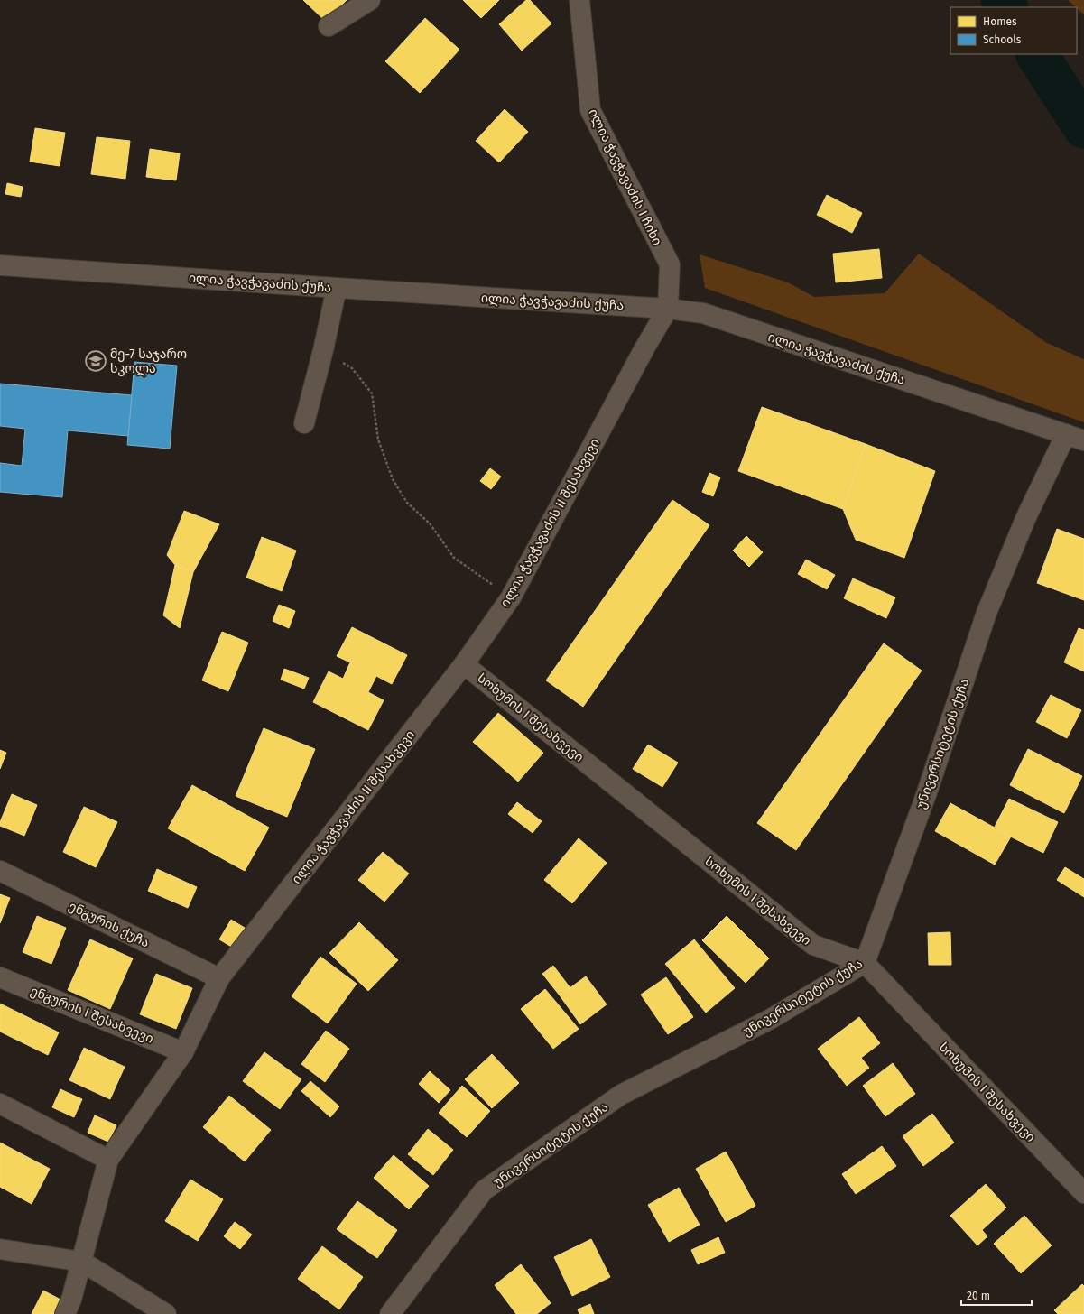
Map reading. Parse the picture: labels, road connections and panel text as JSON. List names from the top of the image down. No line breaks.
{"streets":{"street":["ილია ჭავჭავაძის I ჩიხი","ილია ჭავჭავაძის ქუჩა","ილია ჭავჭავაძის II შესახვევი","სოხუმის I შესახვევი","უნივერსიტეტის ქუჩა","ენგურის ქუჩა","ენგურის I შესახვევი"]},"crossings":[["ილია ჭავჭავაძის I ჩიხი","ილია ჭავჭავაძის ქუჩა"],["ილია ჭავჭავაძის I ჩიხი","ილია ჭავჭავაძის II შესახვევი"],["ილია ჭავჭავაძის ქუჩა","ილია ჭავჭავაძის II შესახვევი"],["ილია ჭავჭავაძის ქუჩა","უნივერსიტეტის ქუჩა"],["ილია ჭავჭავაძის II შესახვევი","სოხუმის I შესახვევი"],["ილია ჭავჭავაძის II შესახვევი","ენგურის ქუჩა"],["ილია ჭავჭავაძის II შესახვევი","ენგურის I შესახვევი"],["სოხუმის I შესახვევი","უნივერსიტეტის ქუჩა"]],"places":{"school or university":["მე-7 საჯარო სკოლა"]},"legend":["Homes","Schools"],"scale_bar":"20 m"}
